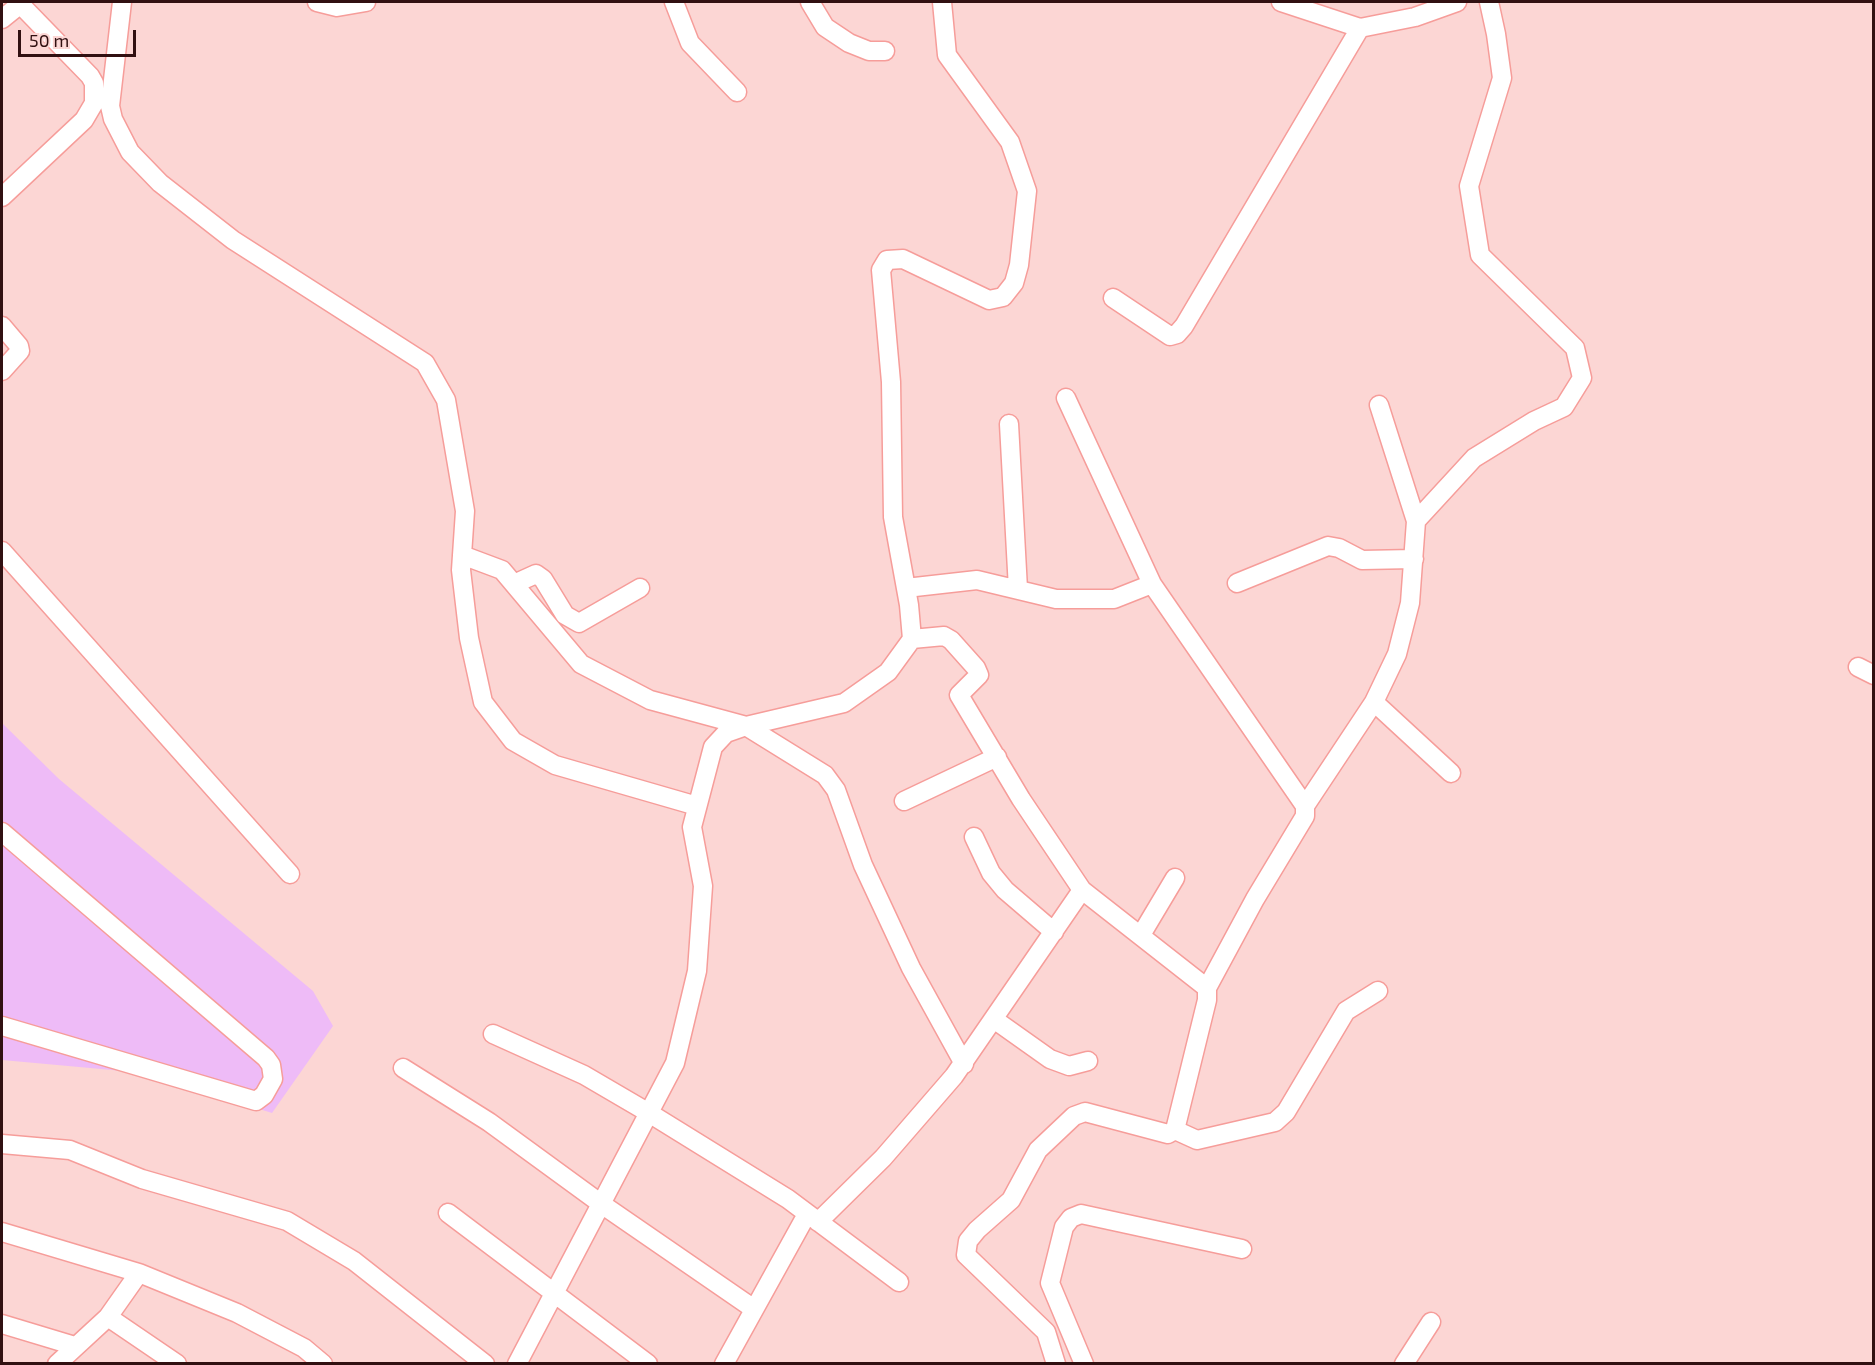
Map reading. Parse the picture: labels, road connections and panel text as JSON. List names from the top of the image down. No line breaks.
{"scale_bar":"50 m"}
